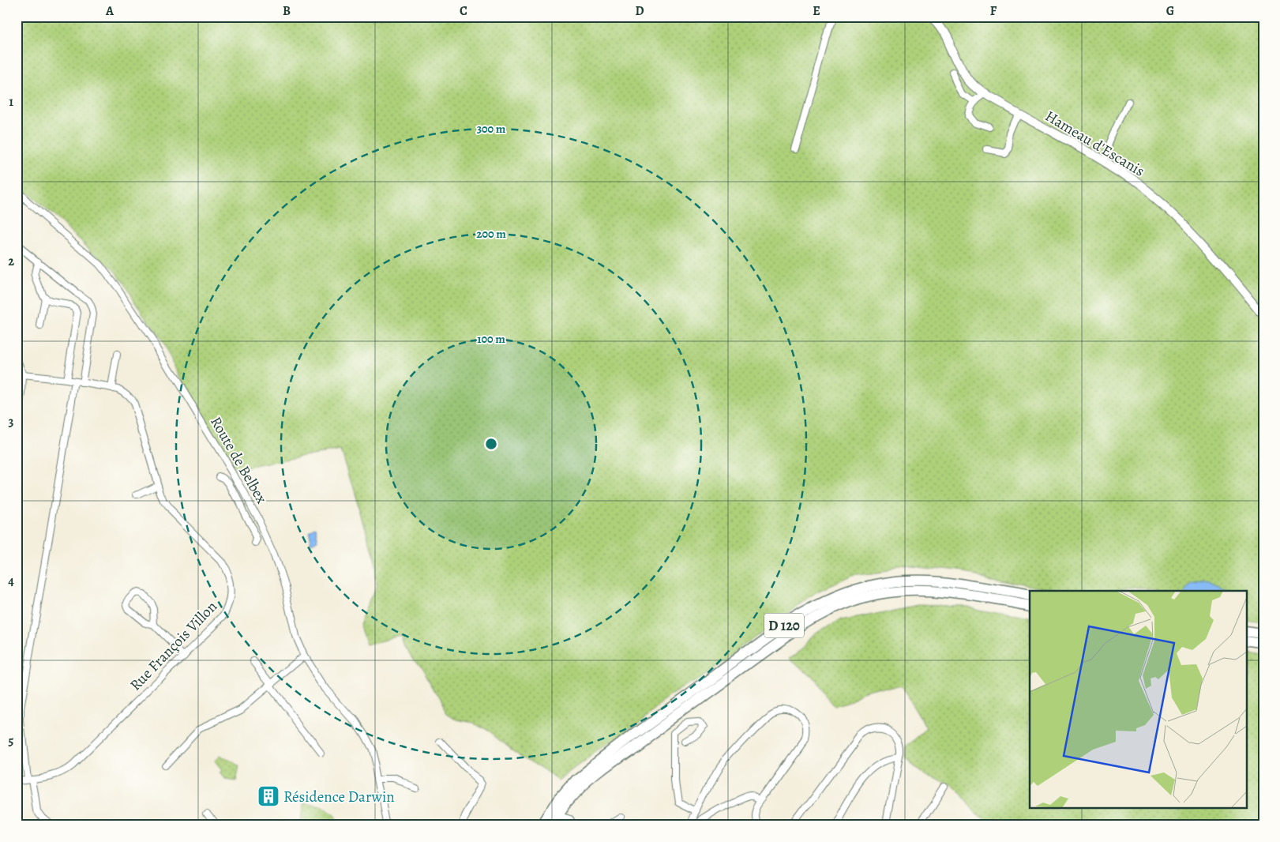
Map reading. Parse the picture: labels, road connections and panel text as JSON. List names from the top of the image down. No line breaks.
{"streets":{"main road":["D 120"],"street":["Hameau d'Escanis","Route de Belbex","Rue François Villon"]},"places":{"building":["Résidence Darwin"]},"grid":{"columns":["A","B","C","D","E","F","G"],"rows":["1","2","3","4","5"]},"rings":["300 m","200 m","100 m"]}
